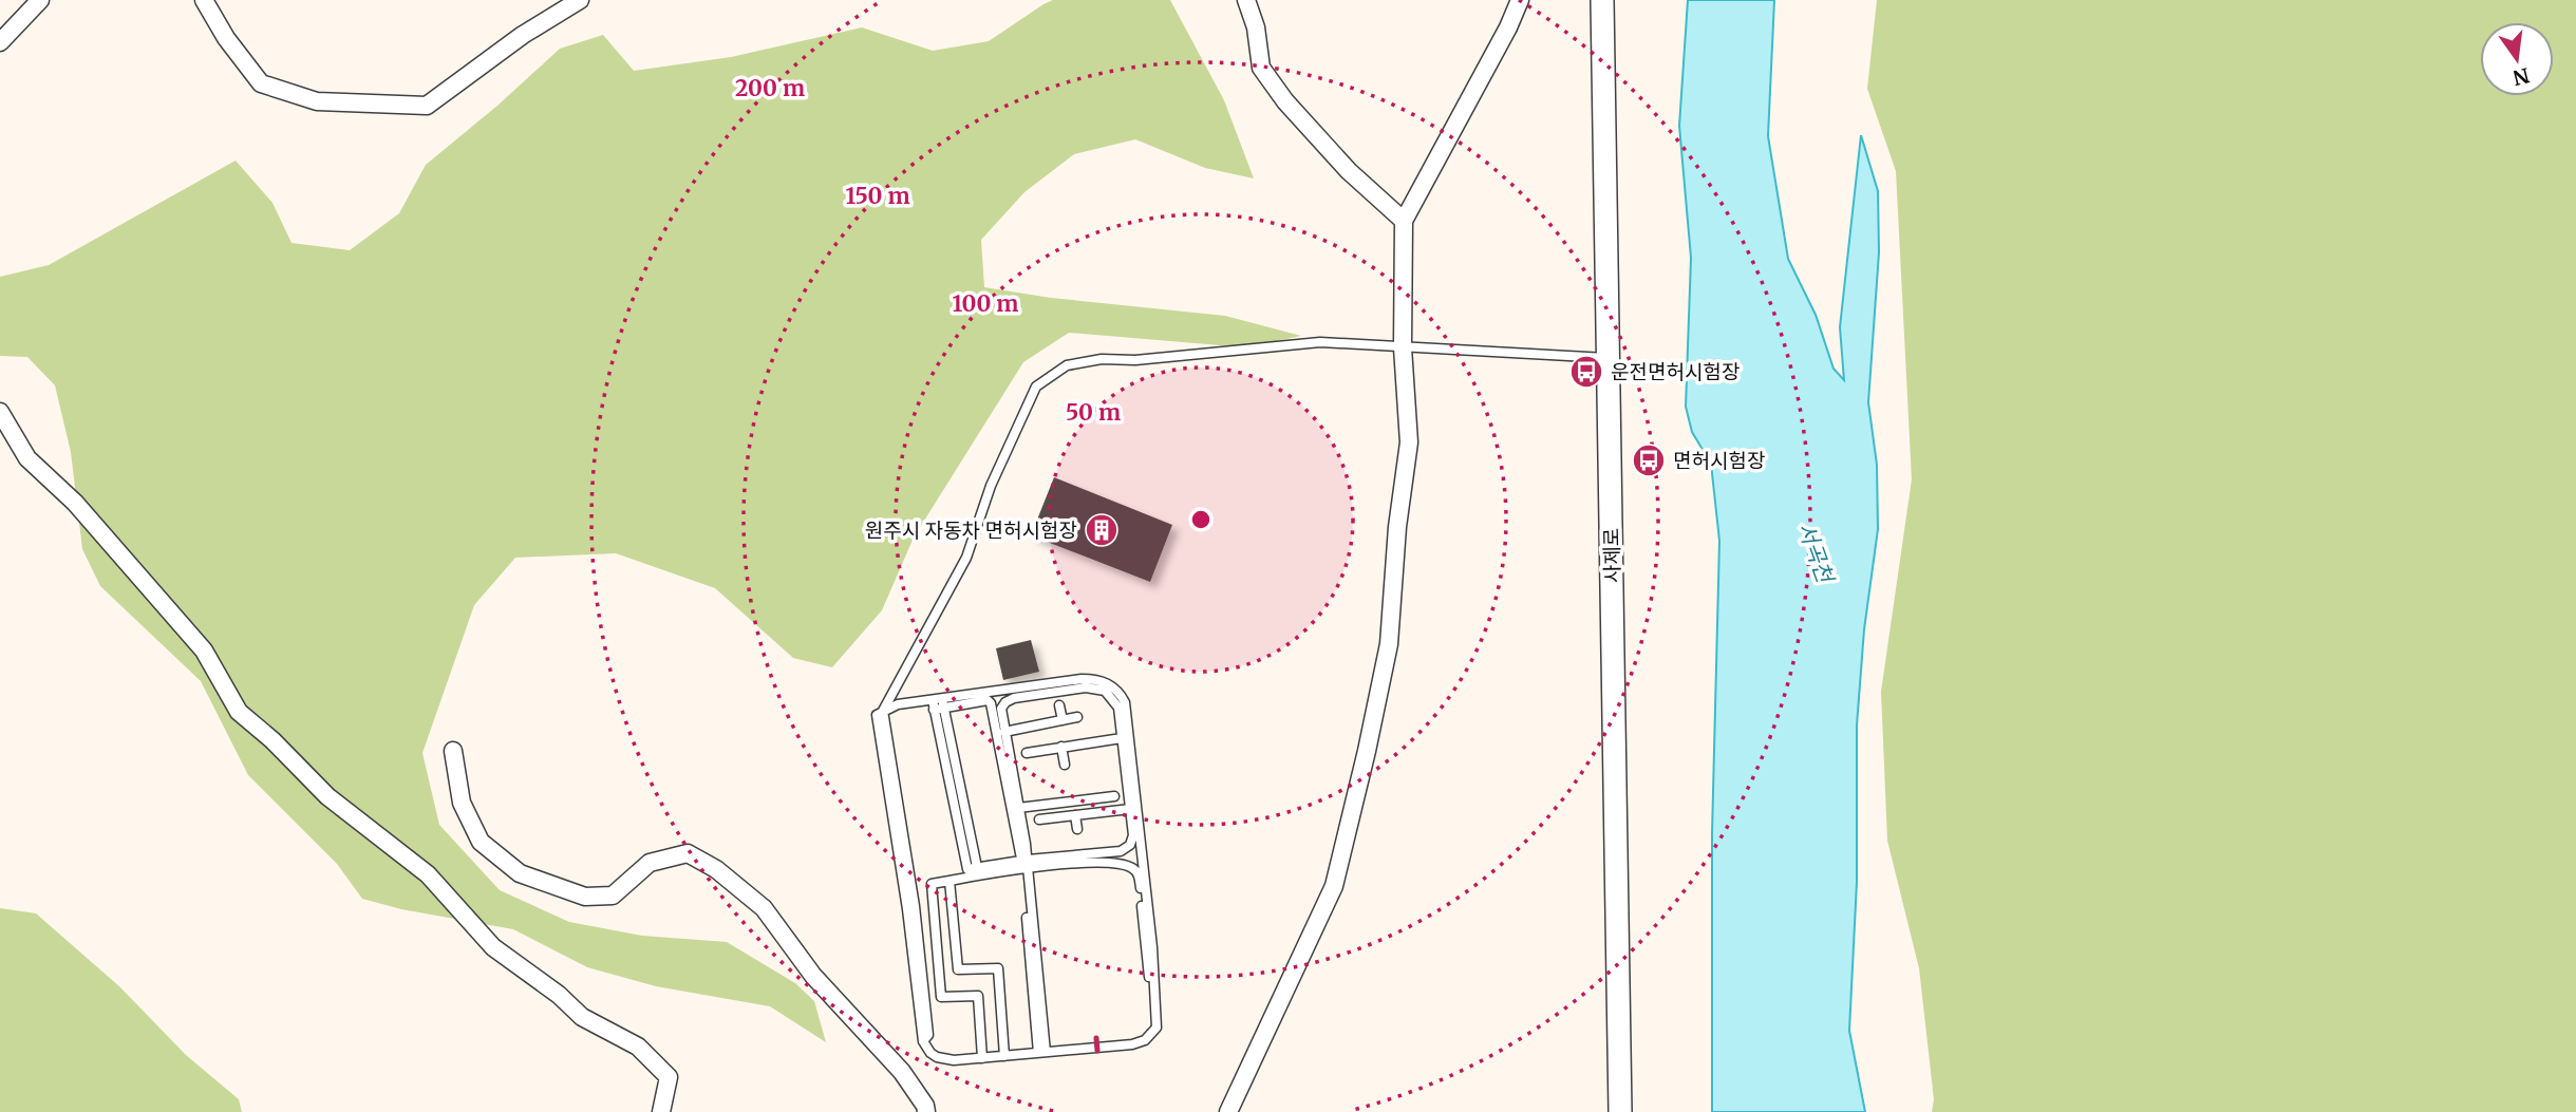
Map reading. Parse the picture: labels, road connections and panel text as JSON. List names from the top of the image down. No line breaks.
{"streets":{"street":["사제로"]},"water":["서곡천"],"places":{"bus stop":["운전면허시험장","면허시험장"],"building":["원주시 자동차 면허시험장"]},"north":"bottom","rings":["200 m","150 m","100 m","50 m"]}
